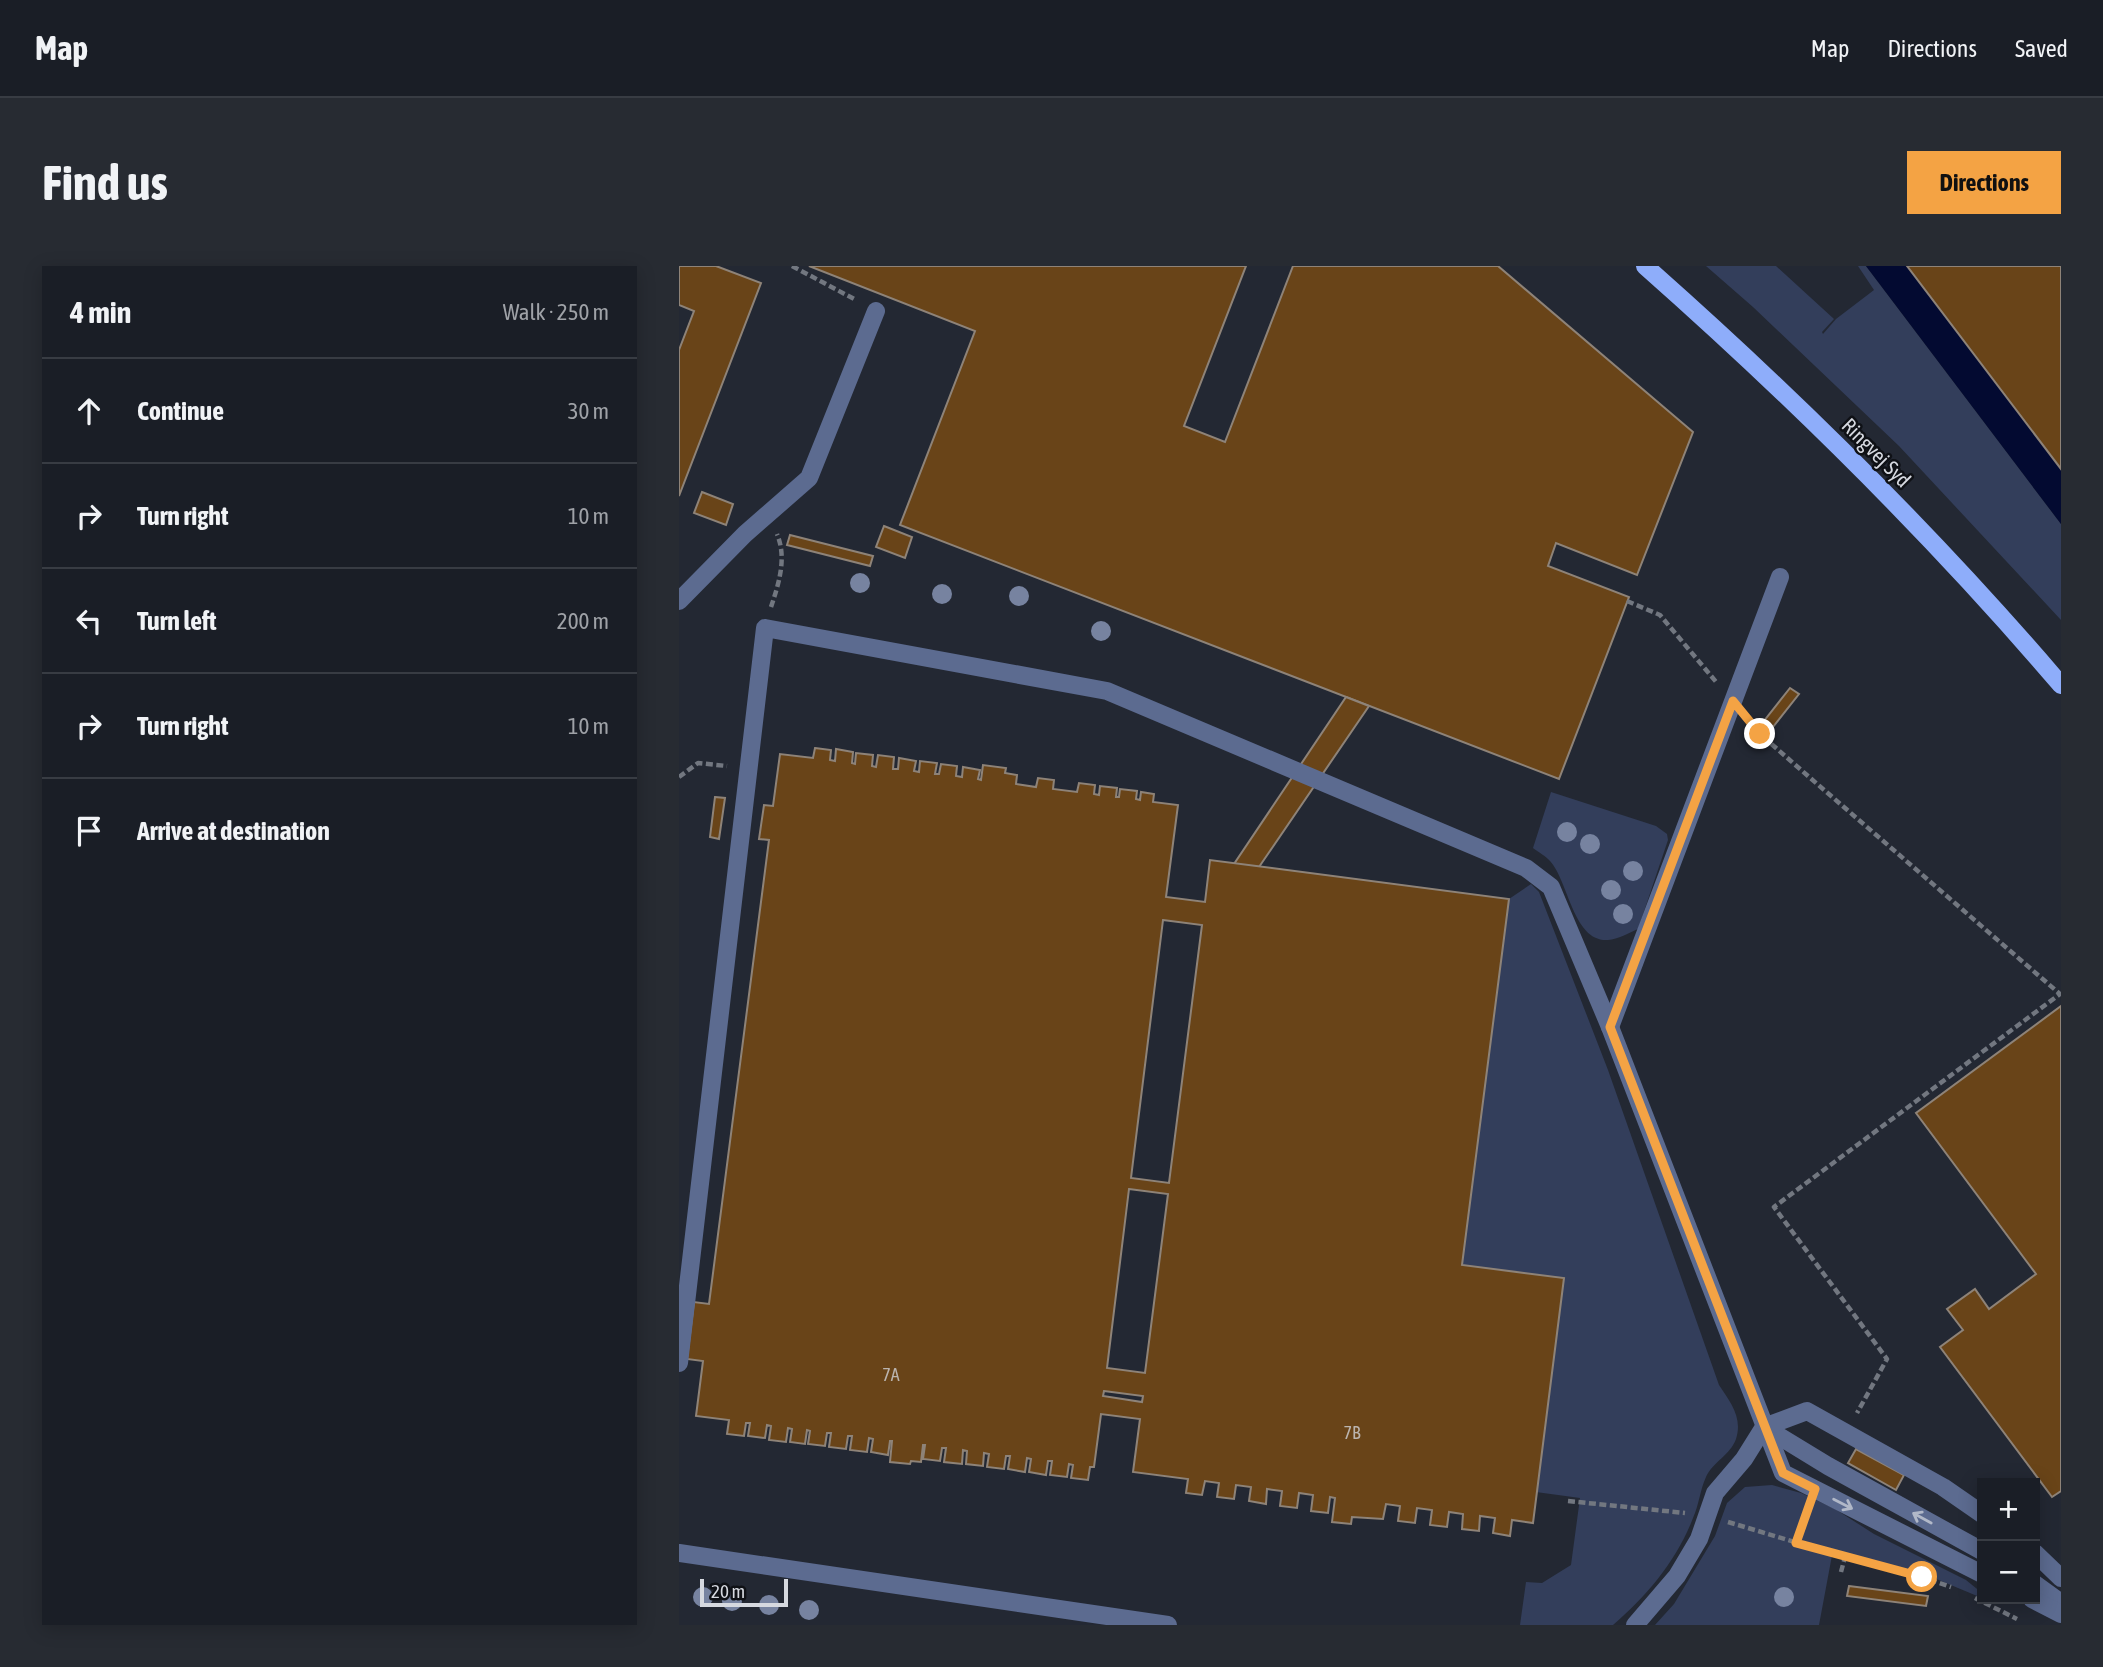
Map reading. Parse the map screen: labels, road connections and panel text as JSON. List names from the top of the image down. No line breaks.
{"streets":{"main road":["Ringvej Syd"]},"house_numbers":["7A","7B"],"scale_bar":"20 m","page":{"header":"Map","nav":["Map","Directions","Saved"],"buttons":"Directions","title":"Find us","heading":["4 min","Walk · 250 m"],"list":[["Continue","30 m"],["Turn right","10 m"],["Turn left","200 m"],["Turn right","10 m"],"Arrive at destination"],"map_buttons":["+","−"],"scale":"20 m"}}
